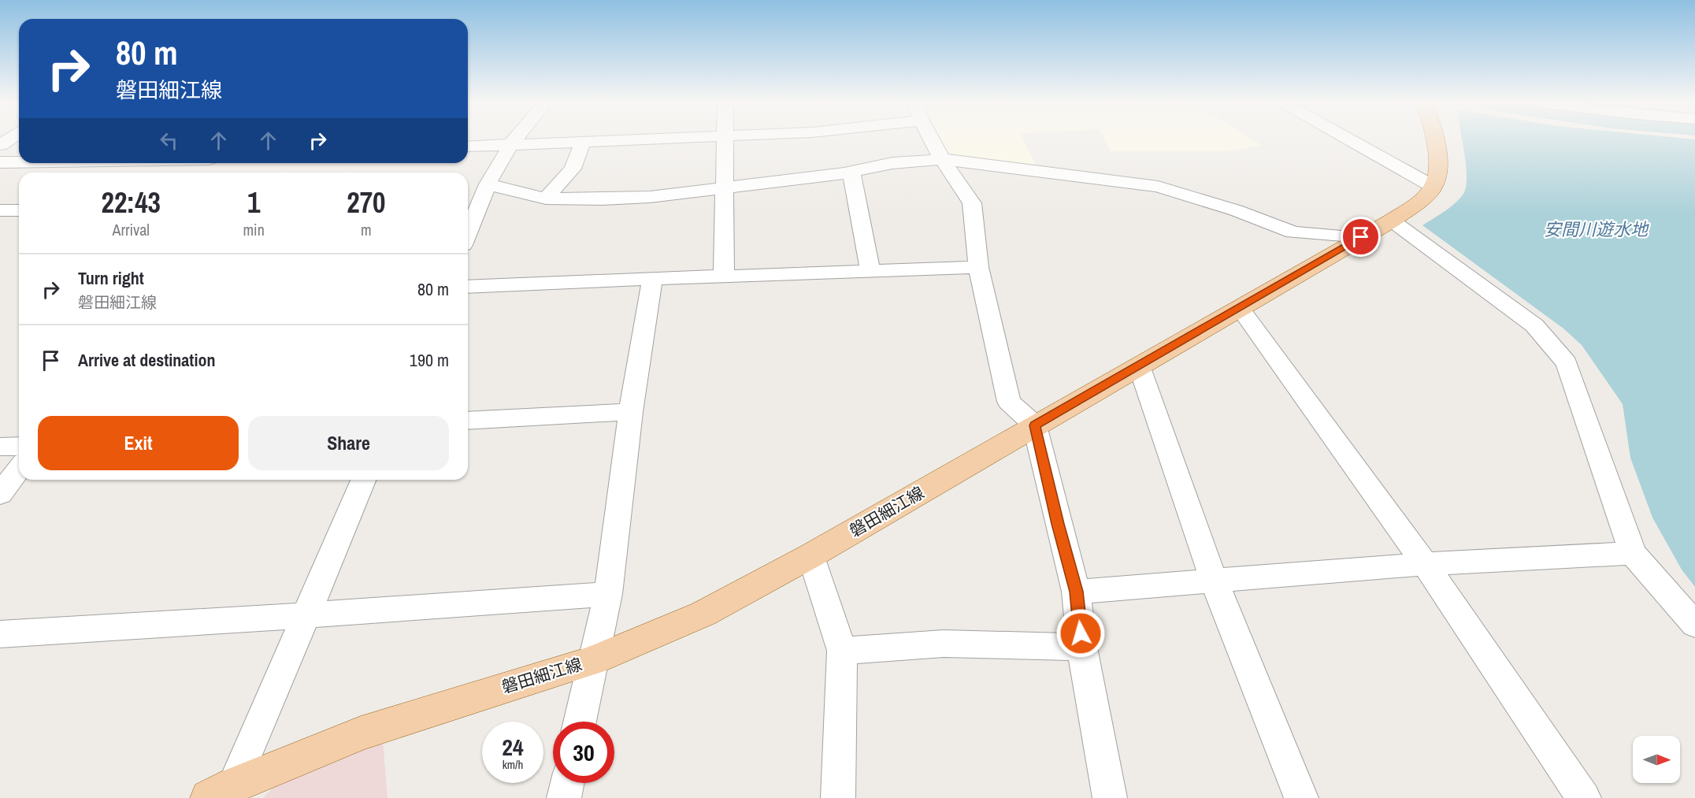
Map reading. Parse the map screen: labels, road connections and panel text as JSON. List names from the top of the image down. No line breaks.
{"streets":{"main road":["磐田細江線"]},"water":["安間川遊水地"],"north":"right","page":{"turn":["80 m","磐田細江線"],"eta":["22:43","Arrival","1","min","270","m"],"list":[{"name":"Turn right","note":"磐田細江線","value":"80 m"},{"name":"Arrive at destination","value":"190 m"}],"buttons":["Exit","Share"],"speed":"24 km/h","limit":"30"}}
